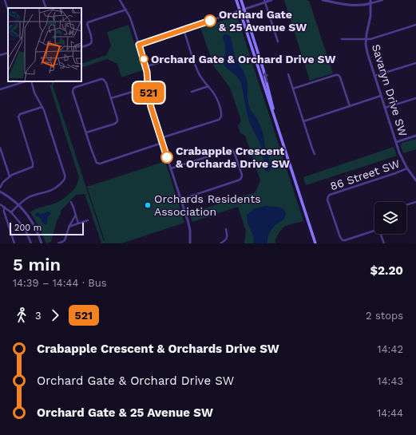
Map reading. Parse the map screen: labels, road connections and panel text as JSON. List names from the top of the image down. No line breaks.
{"streets":{"street":["Savaryn Drive SW","86 Street SW"]},"crossings":[["Savaryn Drive SW","86 Street SW"]],"places":["Orchard Gate & 25 Avenue SW","Orchard Gate & Orchard Drive SW","Crabapple Crescent & Orchards Drive SW","Orchards Residents Association"],"lines":["bus line 521"],"scale_bar":"200 m","page":{"on_map":"521","scale":"200 m","heading":["5 min","14:39 – 14:44 · Bus","$2.20"],"legs":["3","521","2 stops"],"list":[{"name":"Crabapple Crescent & Orchards Drive SW","value":"14:42"},{"name":"Orchard Gate & Orchard Drive SW","value":"14:43"},{"name":"Orchard Gate & 25 Avenue SW","value":"14:44"}]}}
